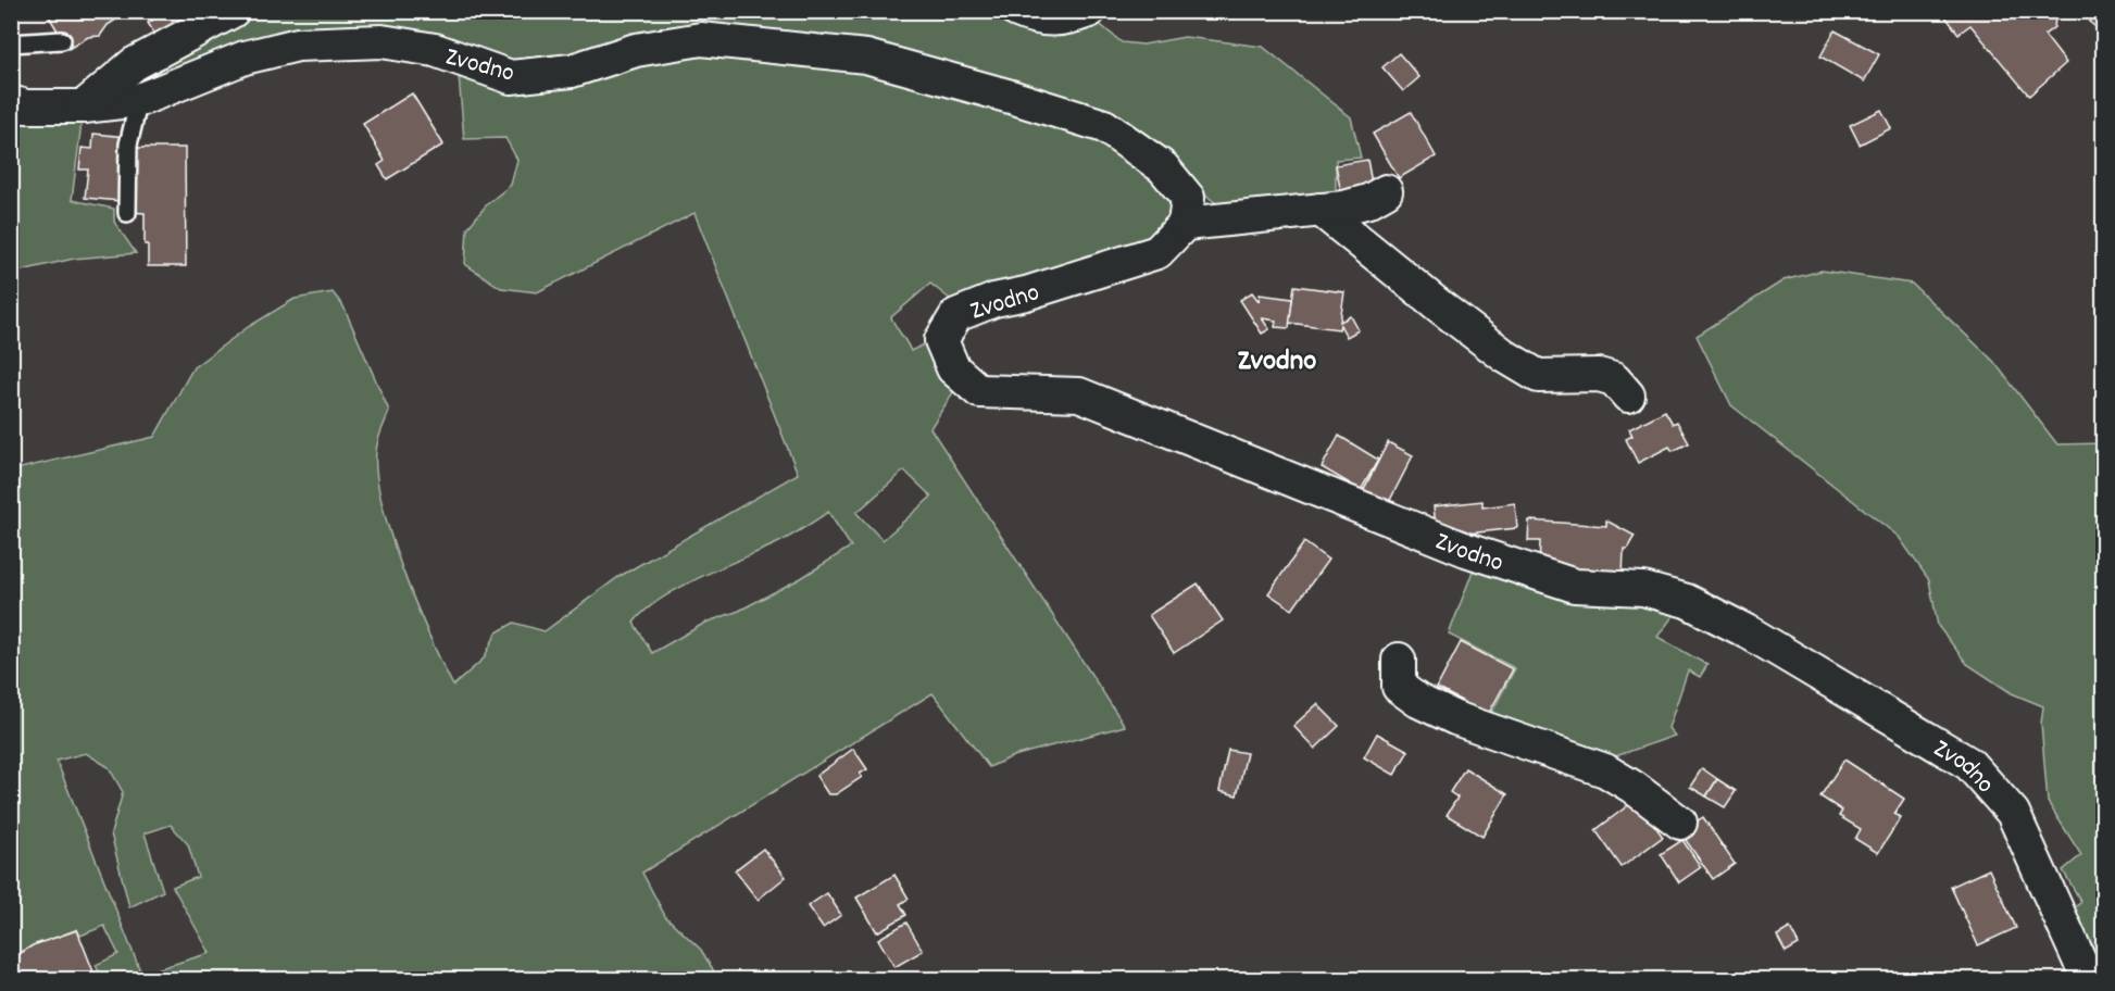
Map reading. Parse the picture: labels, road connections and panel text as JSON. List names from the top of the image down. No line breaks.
{"streets":{"street":["Zvodno"]},"districts":["Zvodno"]}
